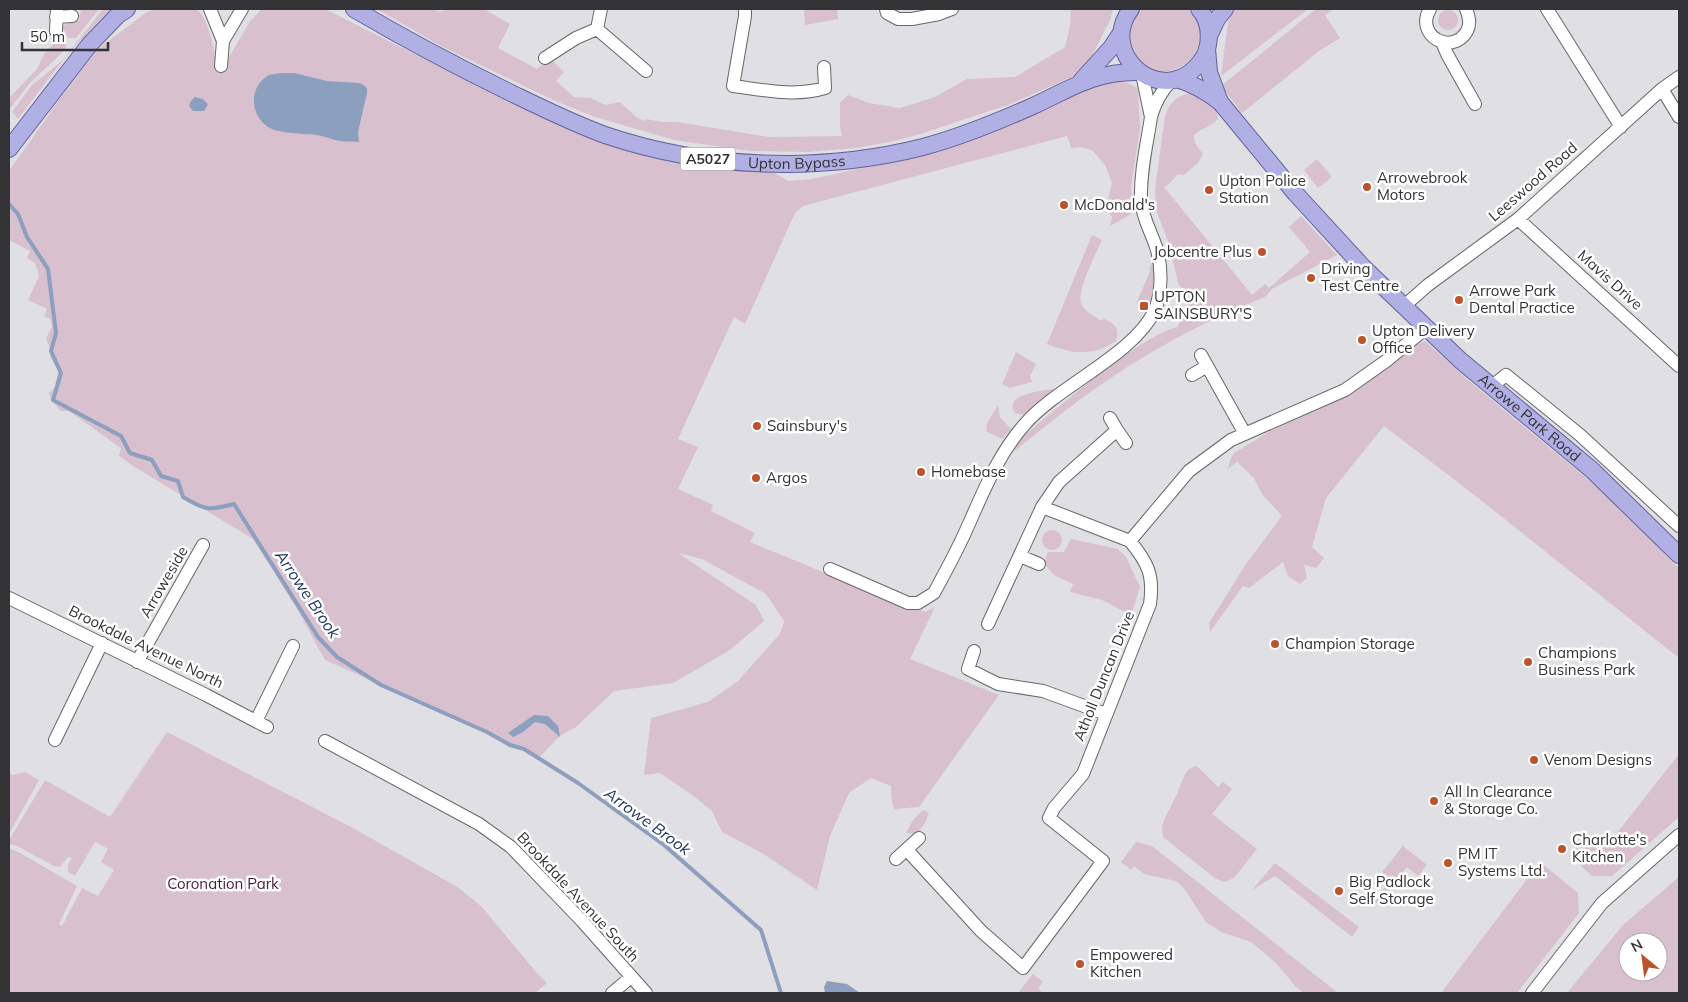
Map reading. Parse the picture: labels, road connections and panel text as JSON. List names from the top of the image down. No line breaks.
{"streets":{"main road":["A5027","Upton Bypass","Arrowe Park Road"],"street":["Leeswood Road","Mavis Drive","Arroweside","Brookdale Avenue North","Atholl Duncan Drive","Brookdale Avenue South"]},"crossings":[["Upton Bypass","Arrowe Park Road"],["Leeswood Road","Mavis Drive"],["Leeswood Road","Arrowe Park Road"],["Arroweside","Brookdale Avenue North"]],"water":["Arrowe Brook"],"parks":["Coronation Park"],"places":{"other":["Arrowebrook Motors","Upton Police Station","McDonald's","Jobcentre Plus","Driving Test Centre","Arrowe Park Dental Practice","Upton Delivery Office","Sainsbury's","Homebase","Argos","Champion Storage","Champions Business Park","Venom Designs","All In Clearance & Storage Co.","Charlotte's Kitchen","PM IT Systems Ltd.","Big Padlock Self Storage","Empowered Kitchen"],"transit":["UPTON SAINSBURY'S"]},"scale_bar":"50 m","north":"top left"}
